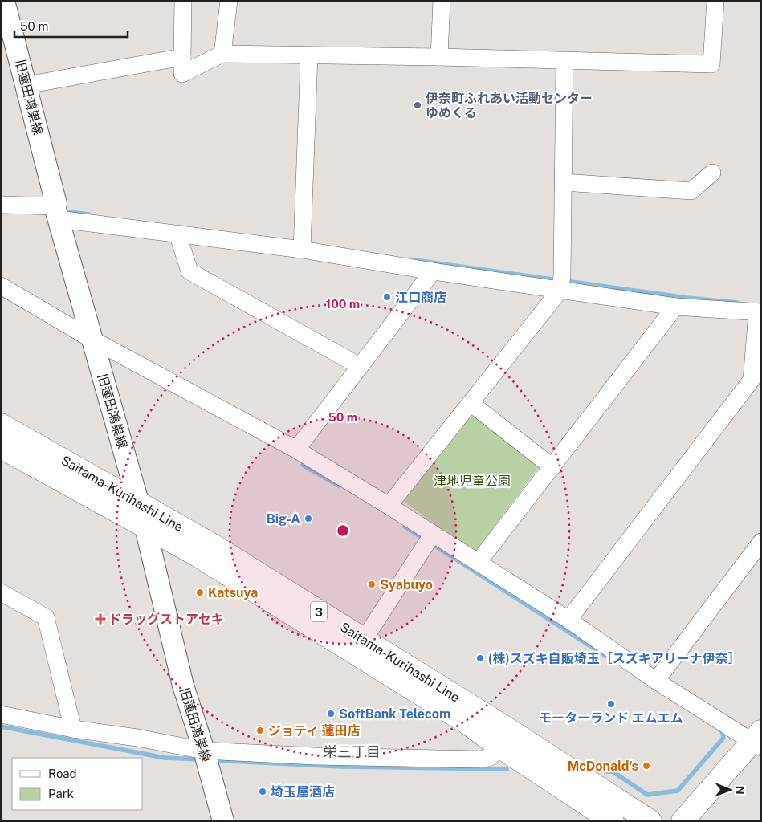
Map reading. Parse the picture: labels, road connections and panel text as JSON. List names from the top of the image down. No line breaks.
{"streets":{"main road":["Saitama-Kurihashi Line","3"],"street":["旧蓮田鴻巣線"]},"crossings":[["旧蓮田鴻巣線","Saitama-Kurihashi Line"]],"districts":["栄三丁目"],"parks":["津地児童公園"],"places":{"other":["伊奈町ふれあい活動センター ゆめくる","江口商店","Big-A","Syabuyo","Katsuya","(株)スズキ自販埼玉［スズキアリーナ伊奈］","モーターランド エムエム","SoftBank Telecom","ジョティ 蓮田店","McDonald's","埼玉屋酒店"],"health":["ドラッグストアセキ"]},"legend":["Road","Park"],"scale_bar":"50 m","north":"right","rings":["100 m","50 m"]}
